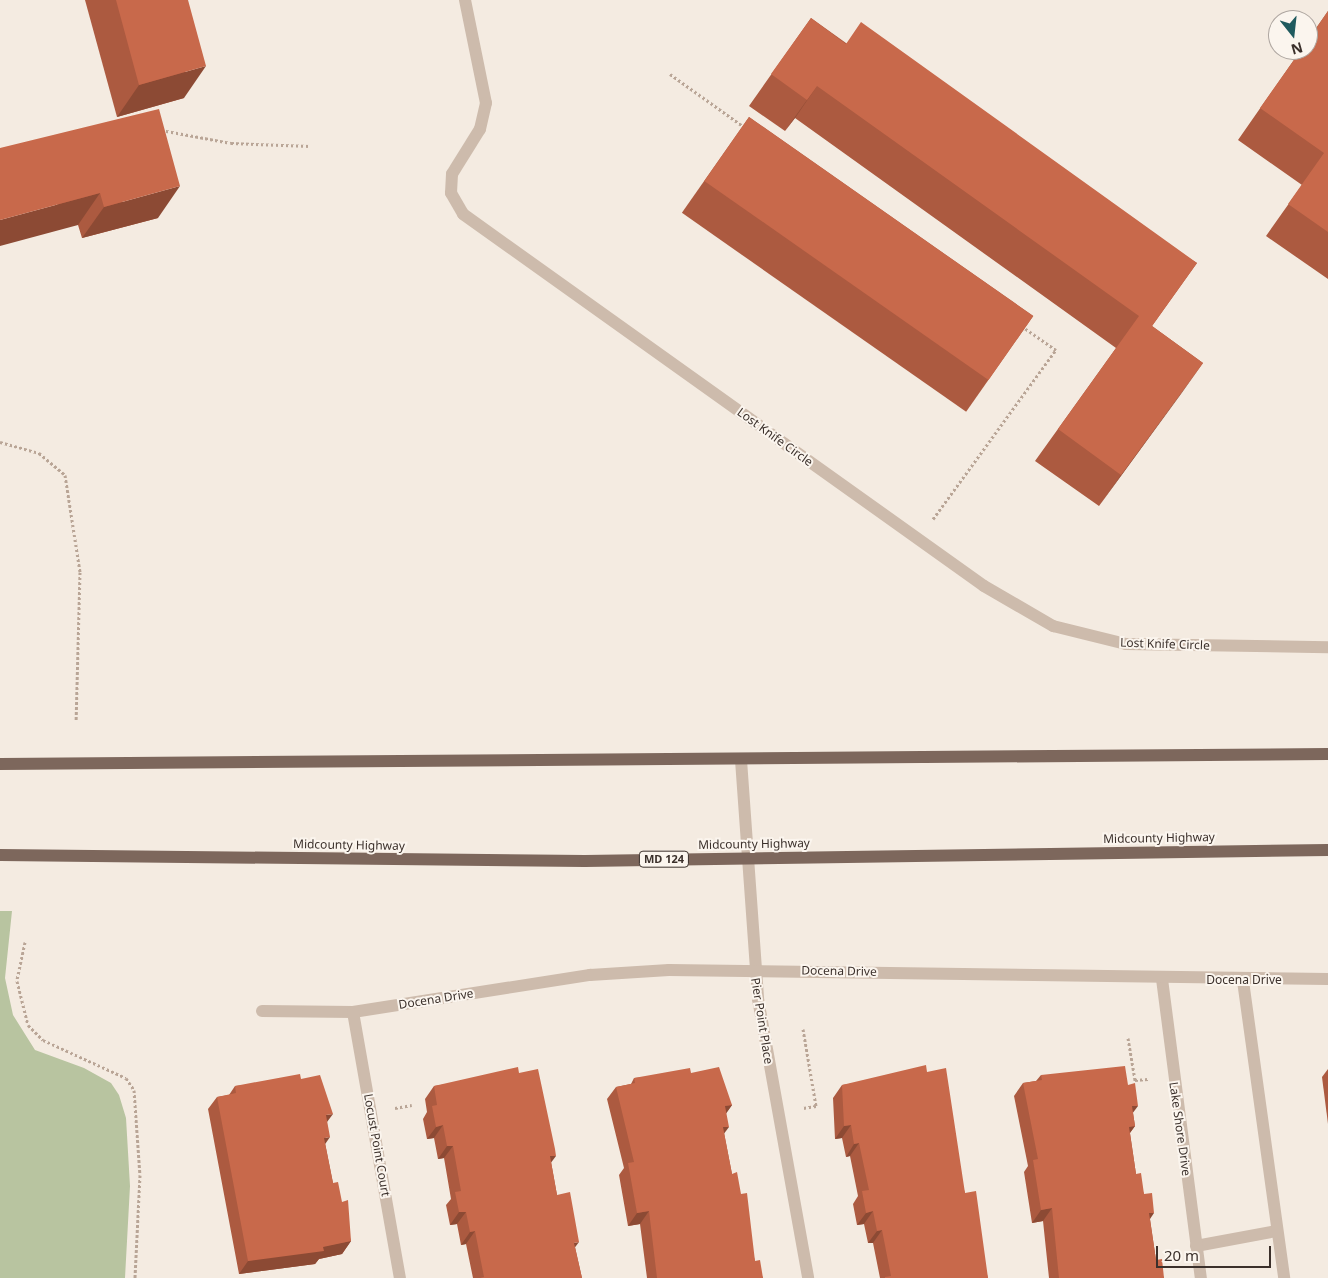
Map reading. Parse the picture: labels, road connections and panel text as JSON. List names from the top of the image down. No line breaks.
{"streets":{"main road":["Midcounty Highway","MD 124"],"street":["Lost Knife Circle","Docena Drive","Pier Point Place","Lake Shore Drive","Locust Point Court"]},"crossings":[["Midcounty Highway","Pier Point Place"],["Docena Drive","Pier Point Place"],["Docena Drive","Lake Shore Drive"],["Docena Drive","Locust Point Court"]],"scale_bar":"20 m","north":"bottom"}
